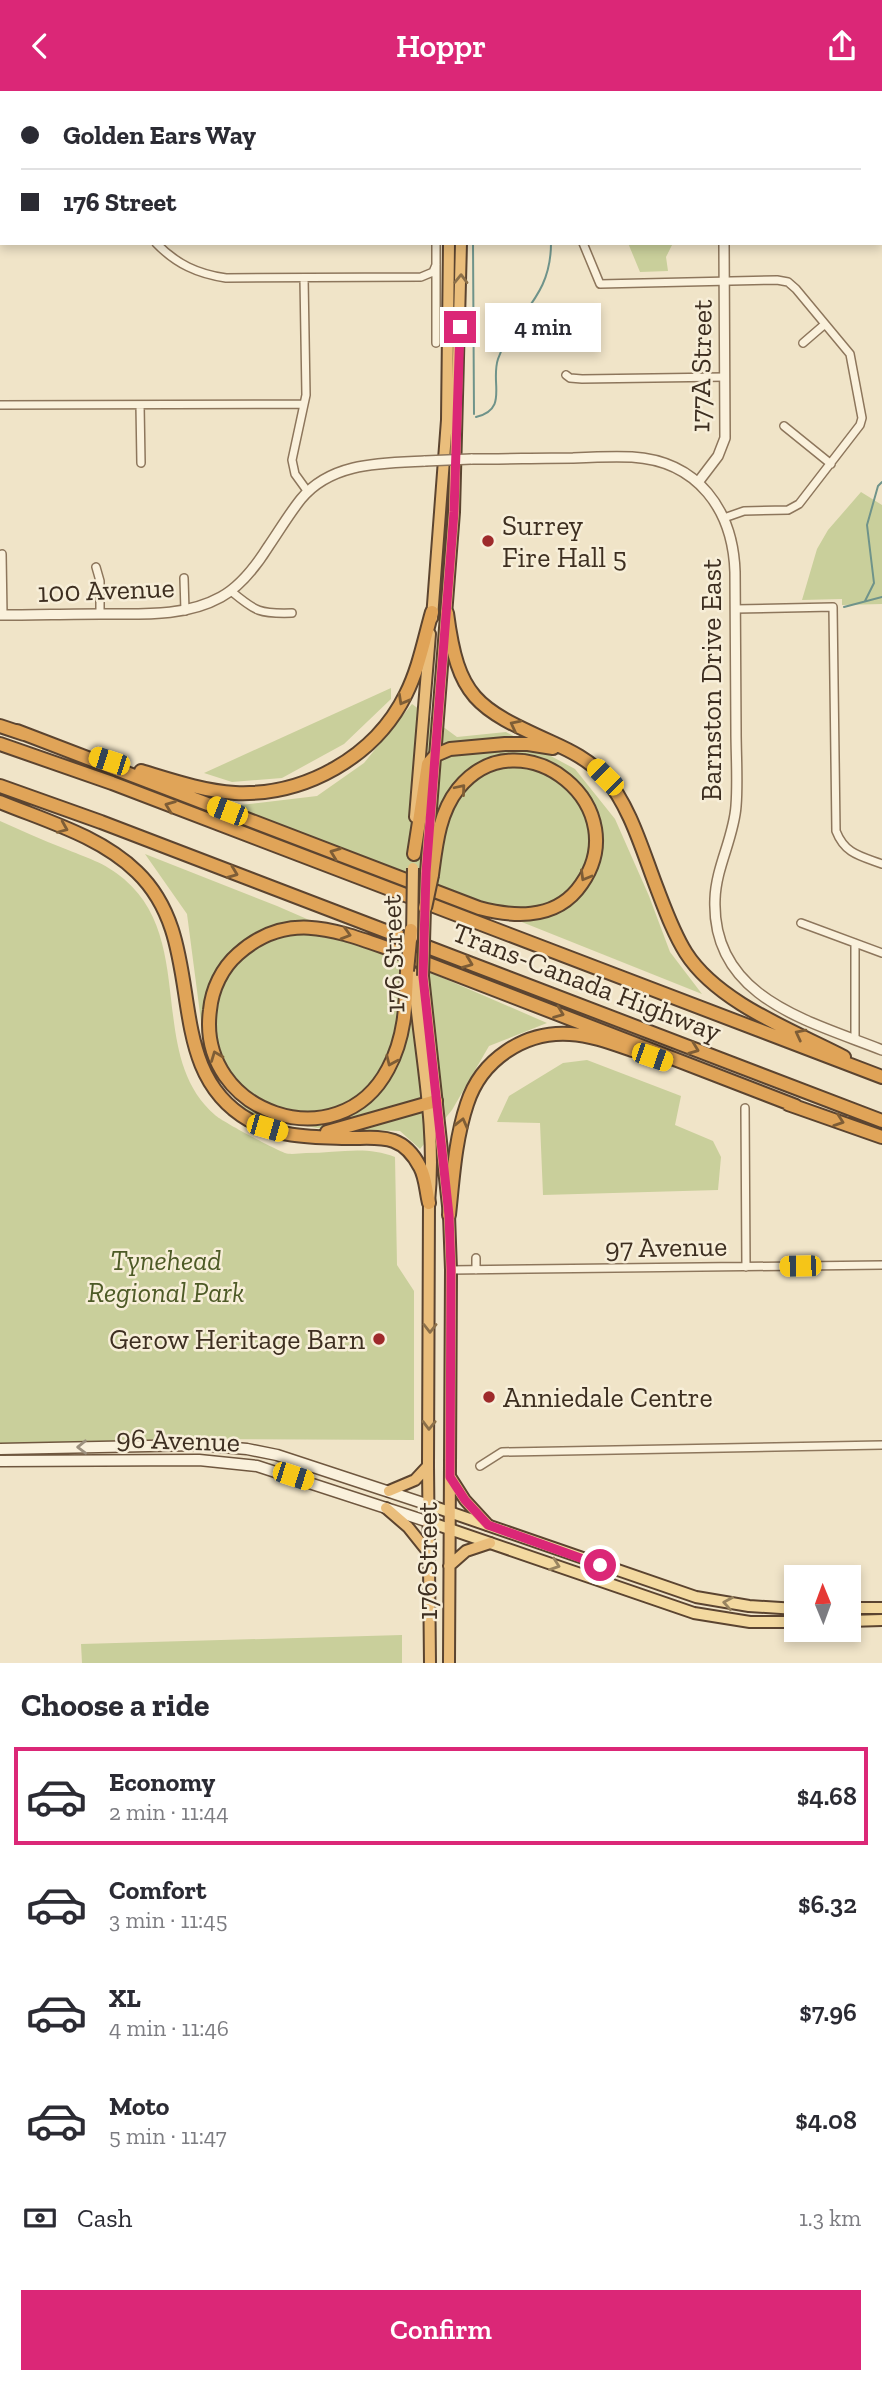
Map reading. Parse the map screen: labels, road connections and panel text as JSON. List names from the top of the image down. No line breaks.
{"streets":{"highway":["176 Street","Trans-Canada Highway"],"main road":["96 Avenue"],"street":["177A Street","100 Avenue","Barnston Drive East","97 Avenue"]},"crossings":[["177A Street","Barnston Drive East"],["100 Avenue","Barnston Drive East"],["176 Street","97 Avenue"],["176 Street","96 Avenue"]],"parks":["Tynehead Regional Park"],"places":["Surrey Fire Hall 5","Gerow Heritage Barn","Anniedale Centre"],"north":"top","page":{"header":"Hoppr","banner":["Golden Ears Way","176 Street"],"bubble":"4 min","heading":"Choose a ride","list":[{"name":"Economy","note":"2 min · 11:44","value":"$4.68"},{"name":"Comfort","note":"3 min · 11:45","value":"$6.32"},{"name":"XL","note":"4 min · 11:46","value":"$7.96"},{"name":"Moto","note":"5 min · 11:47","value":"$4.08"}],"pay":["Cash","1.3 km"],"buttons":"Confirm"}}
